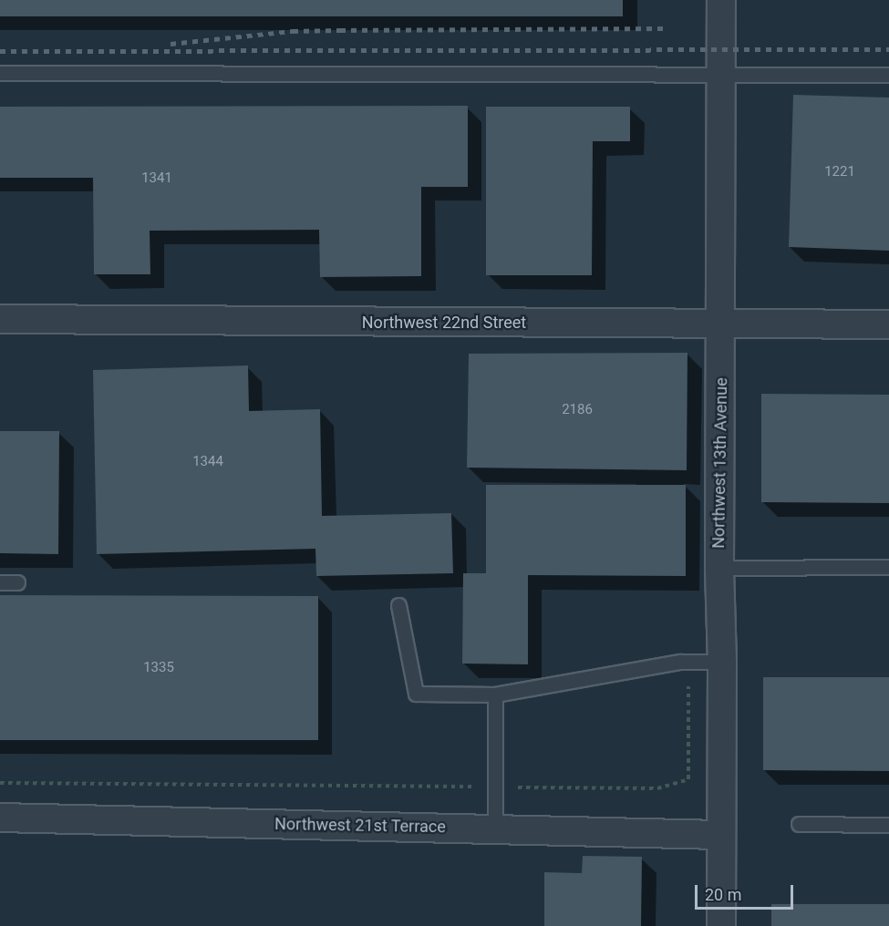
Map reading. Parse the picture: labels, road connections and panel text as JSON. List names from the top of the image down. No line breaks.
{"streets":{"street":["Northwest 22nd Street","Northwest 13th Avenue","Northwest 21st Terrace"]},"crossings":[["Northwest 22nd Street","Northwest 13th Avenue"],["Northwest 13th Avenue","Northwest 21st Terrace"]],"house_numbers":["1221","1341","2186","1344","1335"],"scale_bar":"20 m"}
